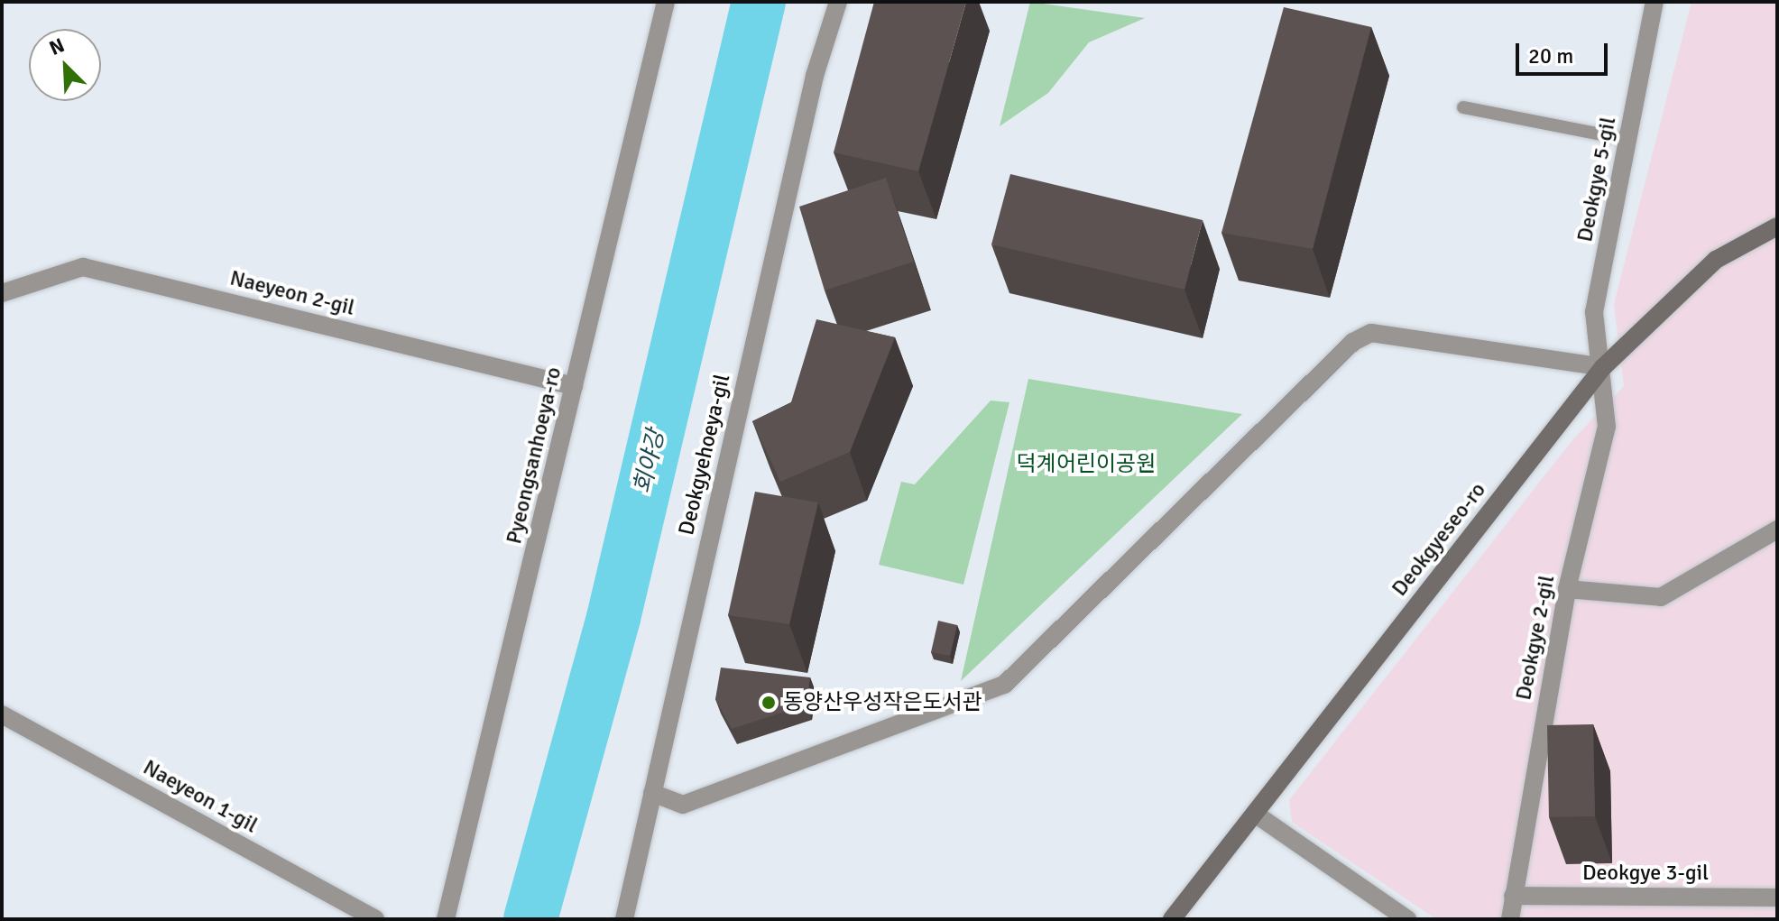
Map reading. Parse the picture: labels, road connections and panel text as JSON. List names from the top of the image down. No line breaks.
{"streets":{"street":["Deokgye 5-gil","Naeyeon 2-gil","Deokgyehoeya-gil","Pyeongsanhoeya-ro","Deokgyeseo-ro","Deokgye 2-gil","Naeyeon 1-gil","Deokgye 3-gil"]},"crossings":[["Deokgye 5-gil","Deokgyeseo-ro"],["Deokgye 5-gil","Deokgye 2-gil"],["Naeyeon 2-gil","Pyeongsanhoeya-ro"],["Deokgyeseo-ro","Deokgye 2-gil"],["Deokgye 2-gil","Deokgye 3-gil"]],"water":["회야강"],"parks":["덕계어린이공원"],"places":["동양산우성작은도서관"],"scale_bar":"20 m","north":"top left"}
